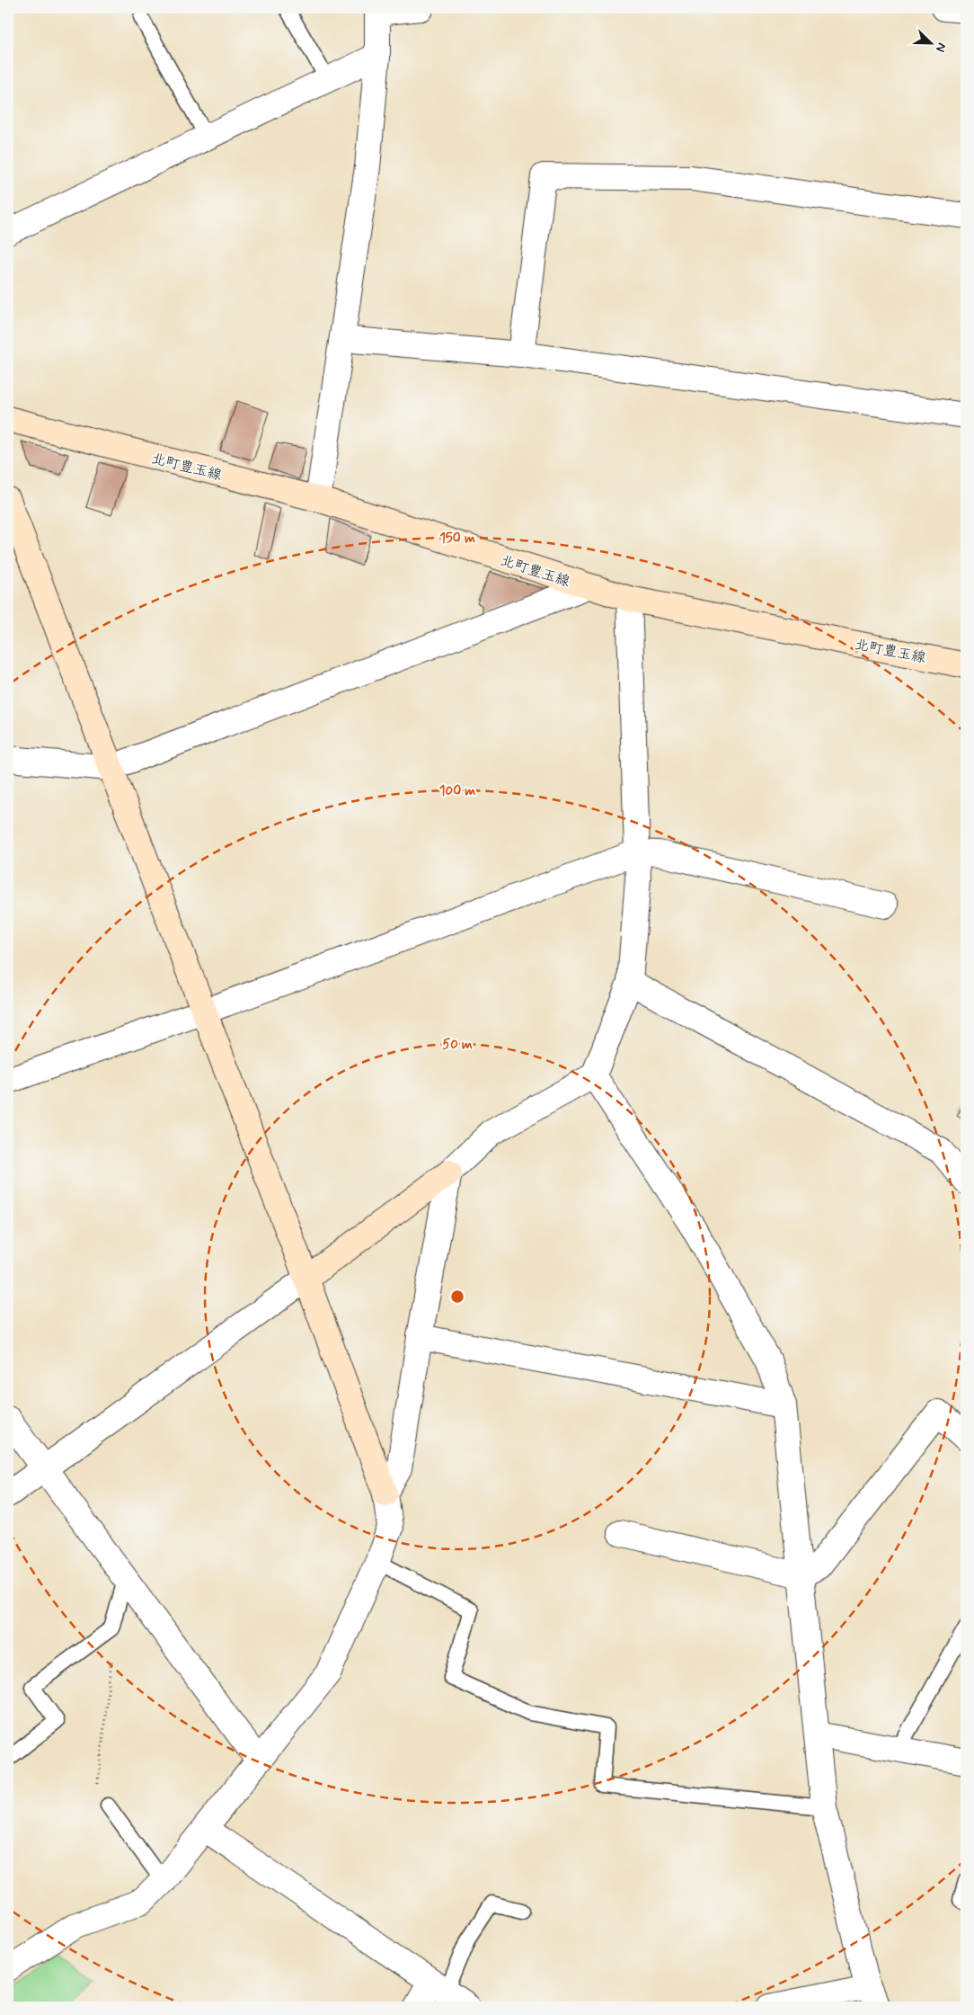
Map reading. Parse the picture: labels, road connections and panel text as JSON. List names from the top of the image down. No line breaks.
{"streets":{"street":["北町豊玉線"]},"north":"bottom right","rings":["150 m","100 m","50 m"]}
